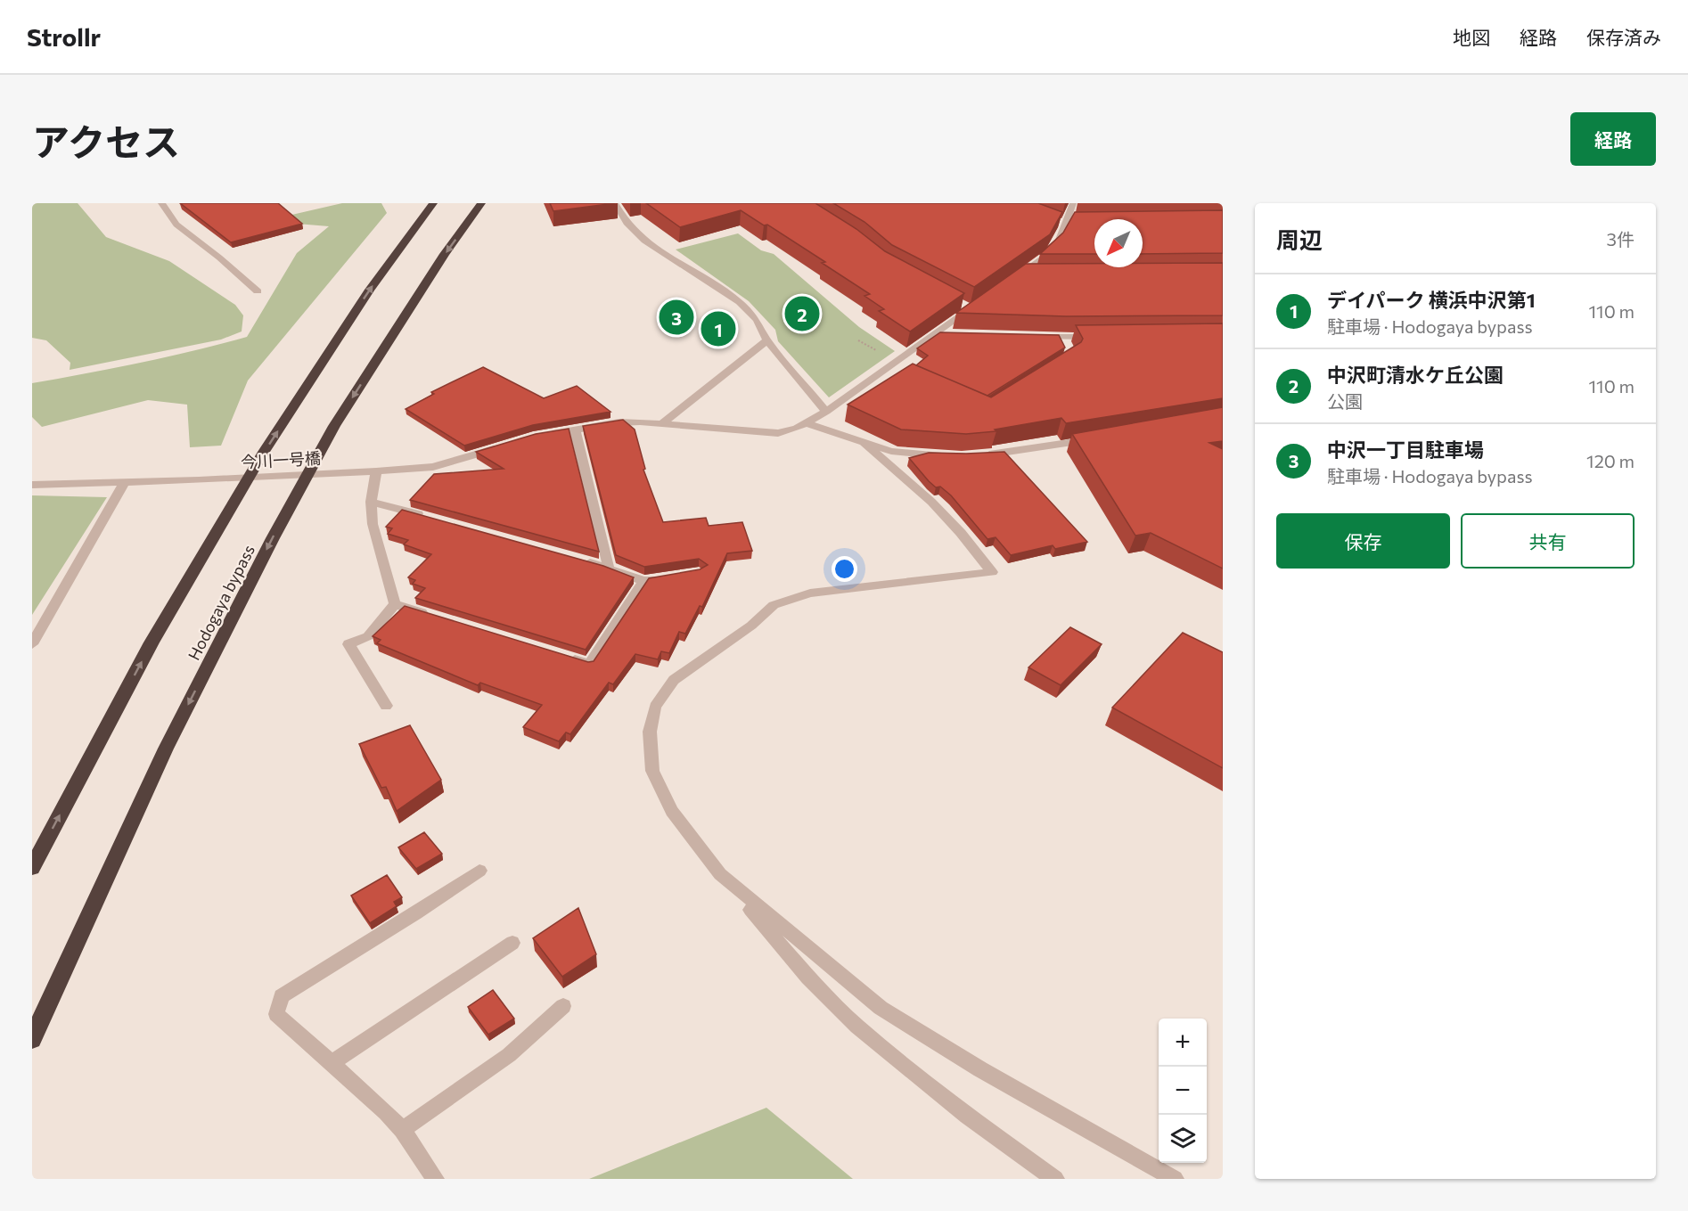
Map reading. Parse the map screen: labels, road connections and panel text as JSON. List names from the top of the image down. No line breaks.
{"streets":{"highway":["Hodogaya bypass"],"street":["今川一号橋"]},"north":"bottom left","page":{"header":"Strollr","nav":["地図","経路","保存済み"],"title":"アクセス","buttons":["経路",["保存","共有"]],"heading":["周辺","3件"],"list":[{"mark":"1","name":"デイパーク 横浜中沢第1","note":"駐車場 · Hodogaya bypass","value":"110 m"},{"mark":"2","name":"中沢町清水ケ丘公園","note":"公園","value":"110 m"},{"mark":"3","name":"中沢一丁目駐車場","note":"駐車場 · Hodogaya bypass","value":"120 m"}],"pins":["2","3","1"],"map_buttons":["+","−"]}}
